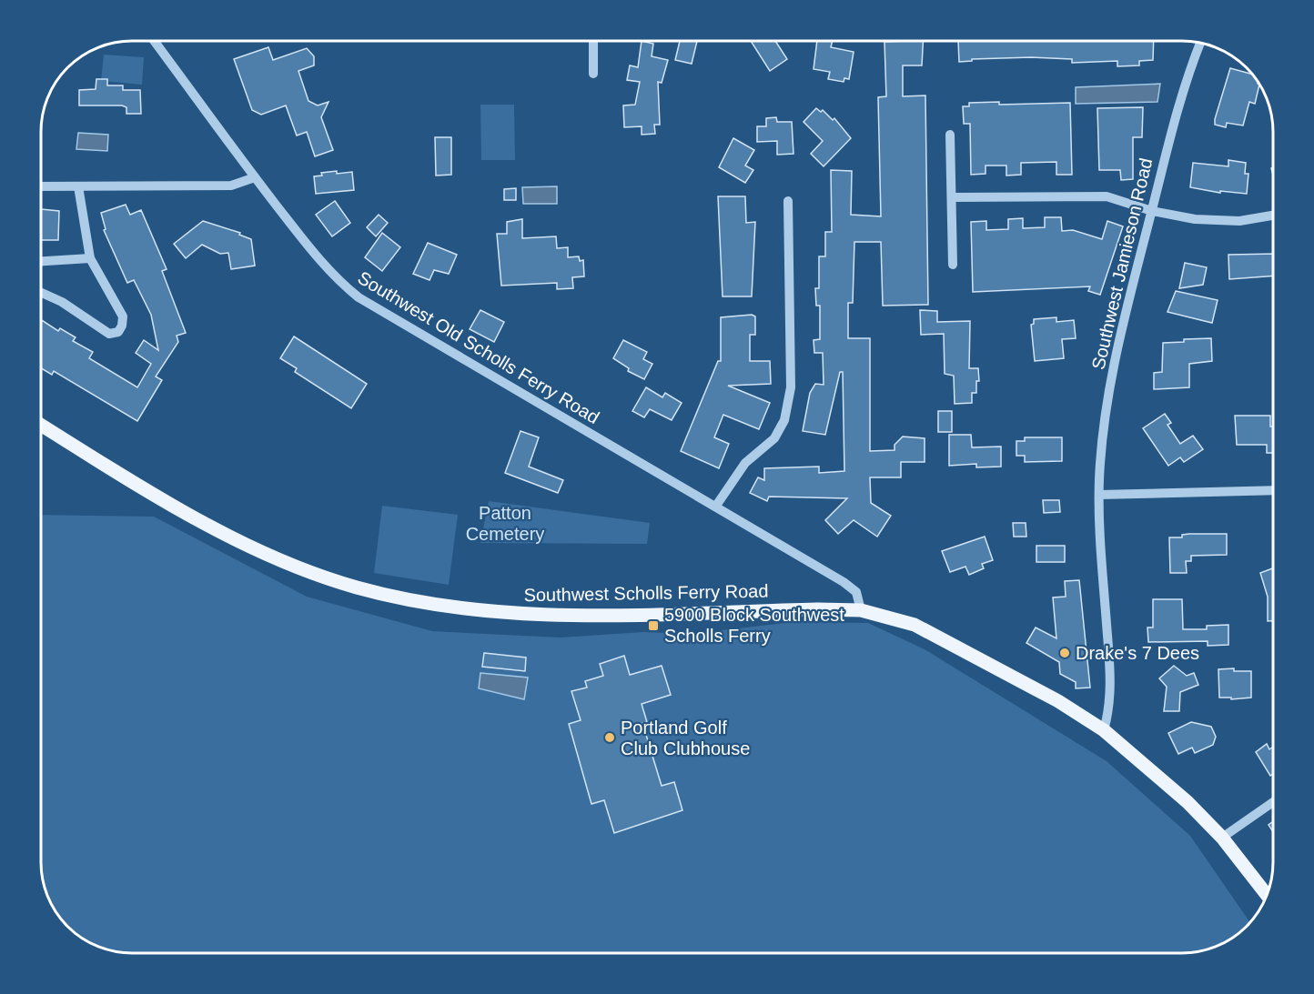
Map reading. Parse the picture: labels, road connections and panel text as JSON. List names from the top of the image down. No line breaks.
{"streets":{"main road":["Southwest Scholls Ferry Road"],"street":["Southwest Jamieson Road","Southwest Old Scholls Ferry Road"]},"crossings":[["Southwest Jamieson Road","Southwest Scholls Ferry Road"],["Southwest Old Scholls Ferry Road","Southwest Scholls Ferry Road"]],"parks":["Patton Cemetery"],"places":{"transit":["5900 Block Southwest Scholls Ferry"],"other":["Drake's 7 Dees","Portland Golf Club Clubhouse"]}}
